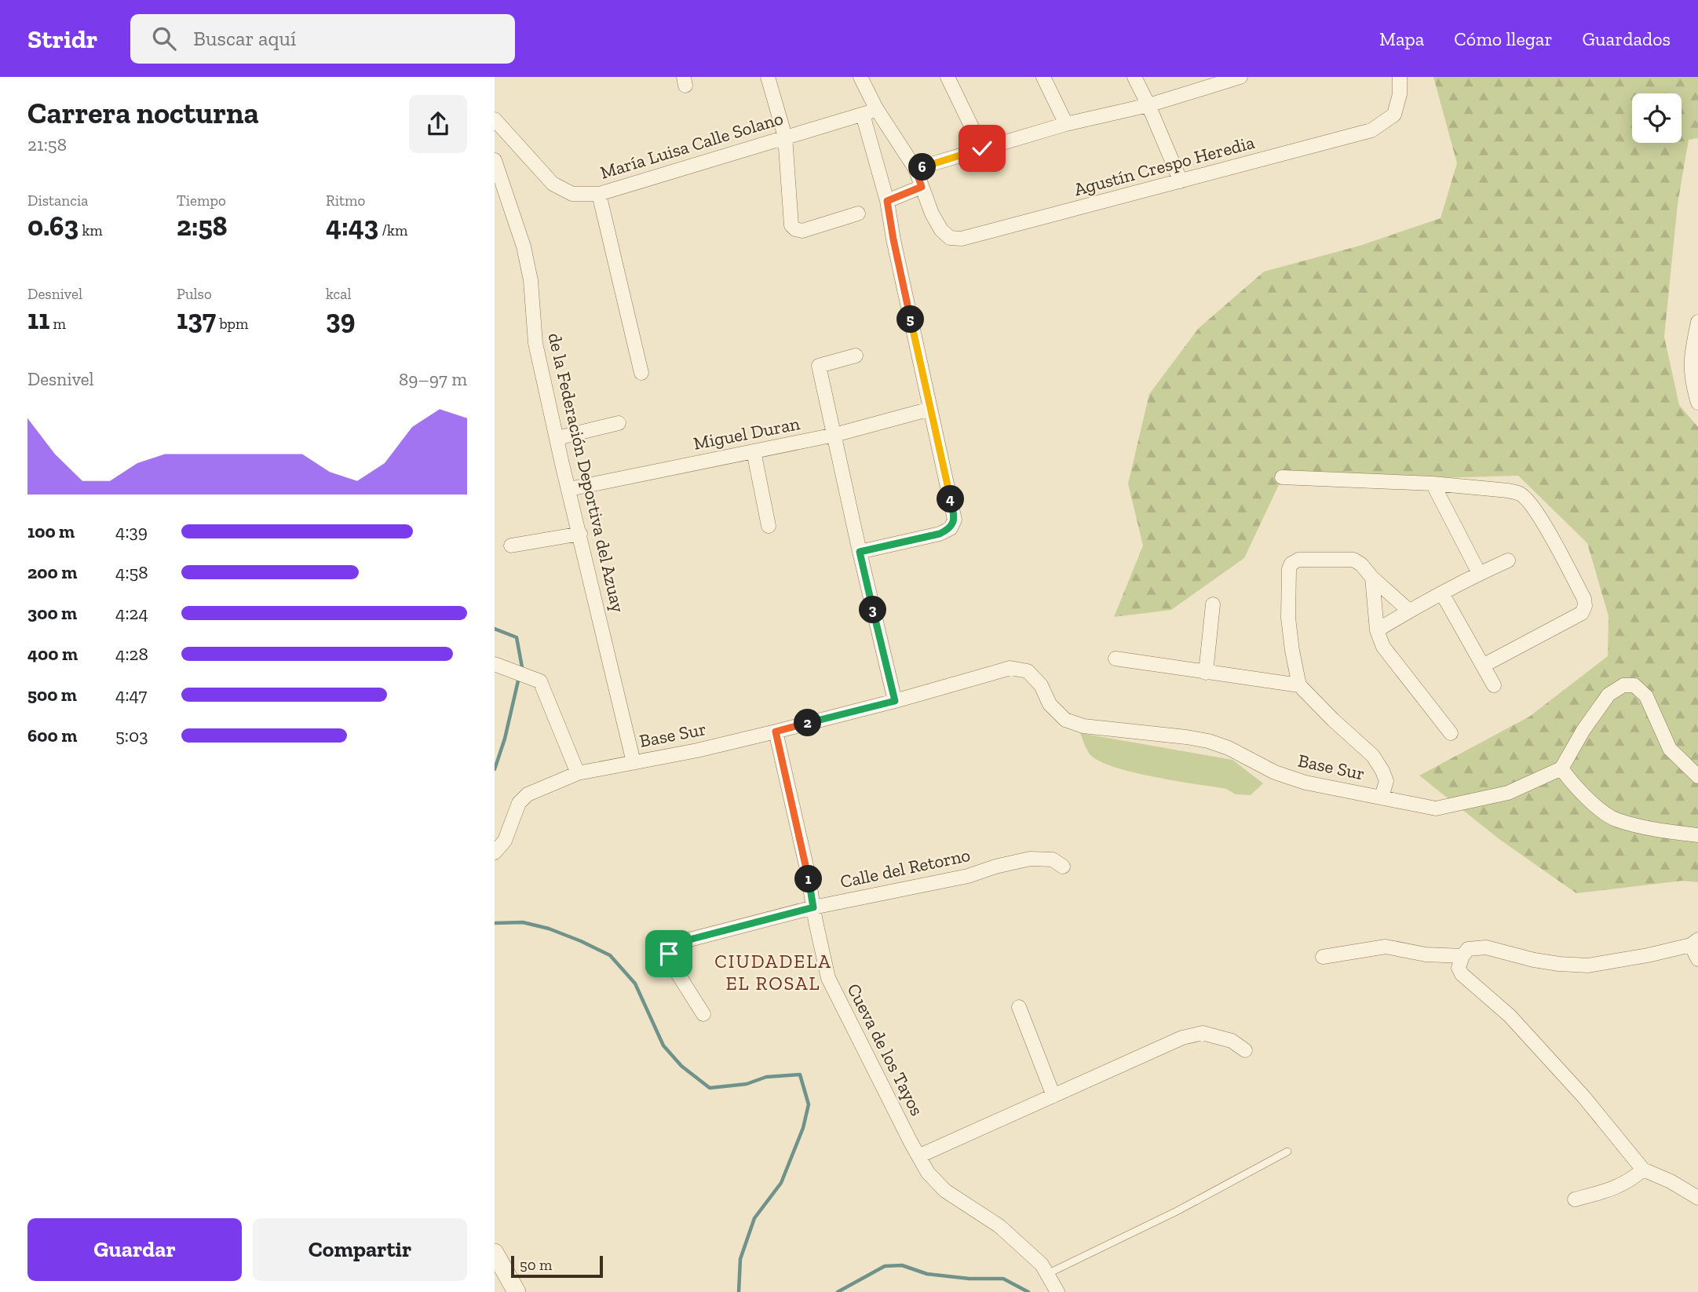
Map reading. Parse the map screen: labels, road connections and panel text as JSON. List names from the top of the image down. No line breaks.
{"streets":{"street":["María Luisa Calle Solano","Agustín Crespo Heredia","Miguel Duran","de la Federación Deportiva del Azuay","Base Sur","Calle del Retorno","Cueva de los Tayos"]},"crossings":[["Miguel Duran","de la Federación Deportiva del Azuay"],["de la Federación Deportiva del Azuay","Base Sur"],["Base Sur","Cueva de los Tayos"],["Calle del Retorno","Cueva de los Tayos"]],"districts":["CIUDADELA EL ROSAL"],"scale_bar":"50 m","page":{"header":"Stridr","search":"Buscar aquí","nav":["Mapa","Cómo llegar","Guardados"],"heading":["Carrera nocturna","21:58"],"pins":["6","5","4","3","2","1"],"stats":[["Distancia","0.63 km"],["Tiempo","2:58"],["Ritmo","4:43 /km"],["Desnivel","11 m"],["Pulso","137 bpm"],["kcal","39"]],"chart":["Desnivel","89–97 m"],"list":[{"name":"100 m","note":"4:39"},{"name":"200 m","note":"4:58"},{"name":"300 m","note":"4:24"},{"name":"400 m","note":"4:28"},{"name":"500 m","note":"4:47"},{"name":"600 m","note":"5:03"}],"buttons":["Guardar","Compartir"],"scale":"50 m"}}
